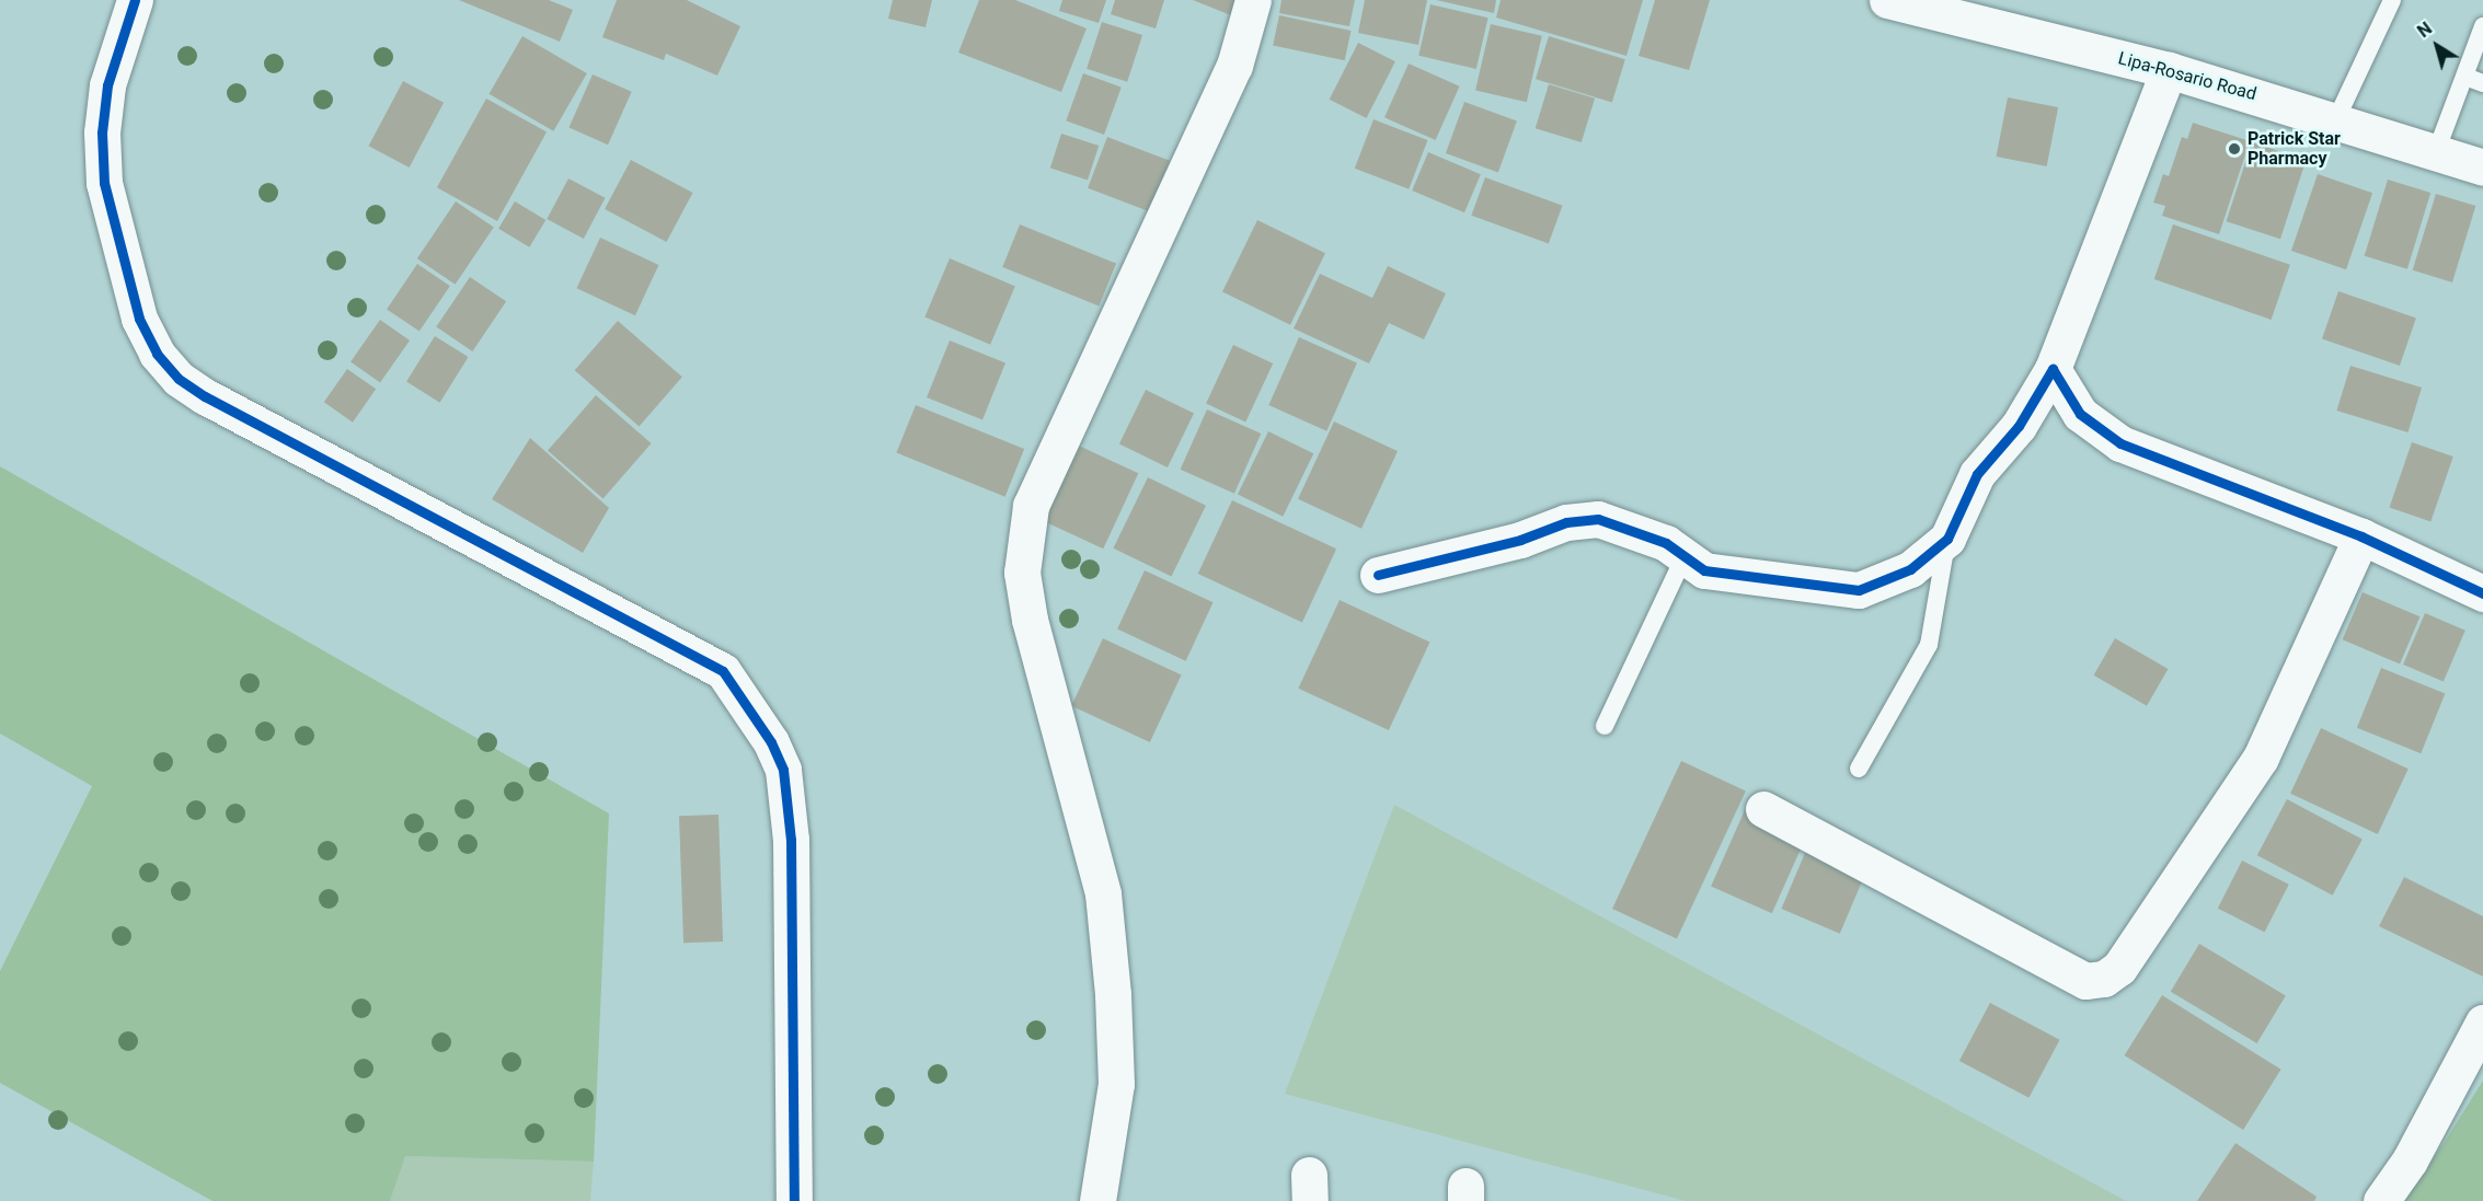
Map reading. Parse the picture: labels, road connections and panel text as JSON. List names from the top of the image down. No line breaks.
{"streets":{"street":["Lipa-Rosario Road"]},"places":["Patrick Star Pharmacy"],"north":"top left"}
